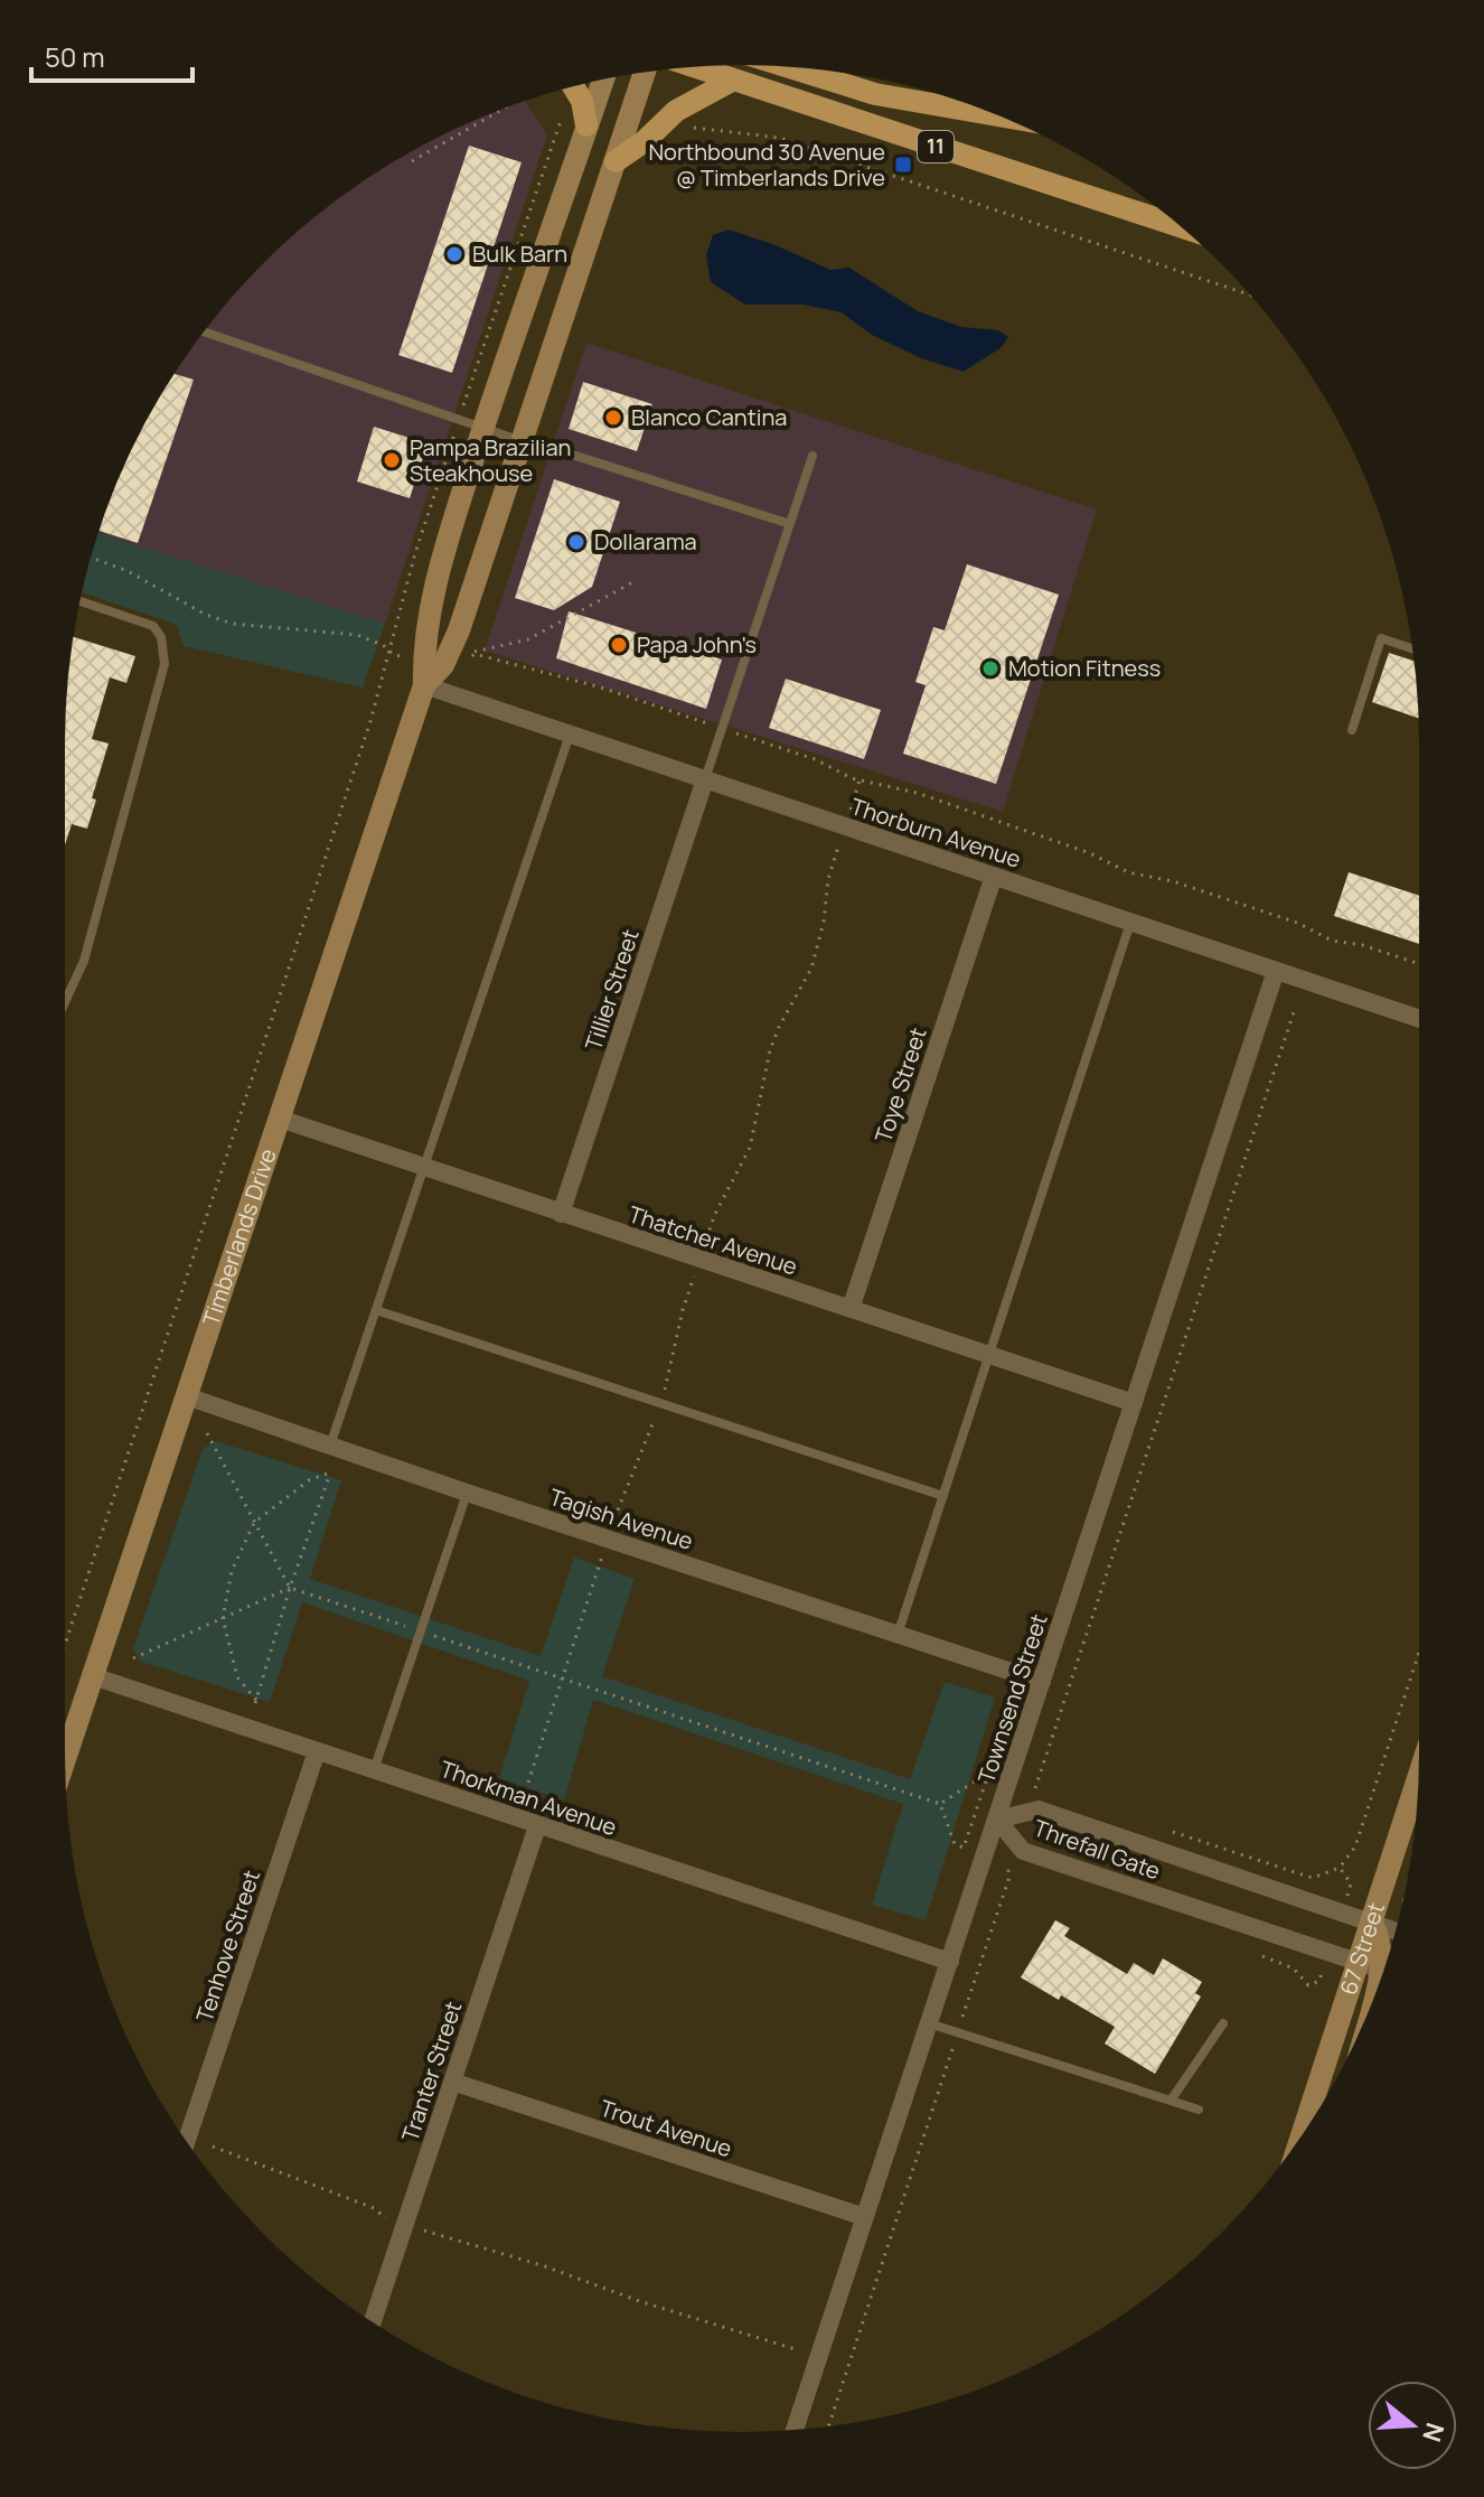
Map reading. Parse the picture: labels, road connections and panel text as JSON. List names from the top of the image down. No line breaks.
{"streets":{"main road":["11"],"street":["Thorburn Avenue","Tillier Street","Toye Street","Timberlands Drive","Thatcher Avenue","Tagish Avenue","Townsend Street","Thorkman Avenue","Threfall Gate","Tenhove Street","67 Street","Tranter Street","Trout Avenue"]},"crossings":[["Thorburn Avenue","Tillier Street"],["Thorburn Avenue","Toye Street"],["Thorburn Avenue","Timberlands Drive"],["Thorburn Avenue","Townsend Street"],["Tillier Street","Thatcher Avenue"],["Toye Street","Thatcher Avenue"],["Timberlands Drive","Thatcher Avenue"],["Timberlands Drive","Tagish Avenue"],["Timberlands Drive","Thorkman Avenue"],["Thatcher Avenue","Townsend Street"],["Tagish Avenue","Townsend Street"],["Townsend Street","Thorkman Avenue"],["Townsend Street","Threfall Gate"],["Townsend Street","Trout Avenue"],["Thorkman Avenue","Tenhove Street"],["Thorkman Avenue","Tranter Street"],["Threfall Gate","67 Street"],["Tranter Street","Trout Avenue"]],"places":{"transit":["Northbound 30 Avenue @ Timberlands Drive"],"other":["Bulk Barn","Blanco Cantina","Pampa Brazilian Steakhouse","Dollarama","Papa John's","Motion Fitness"]},"scale_bar":"50 m","north":"right"}
